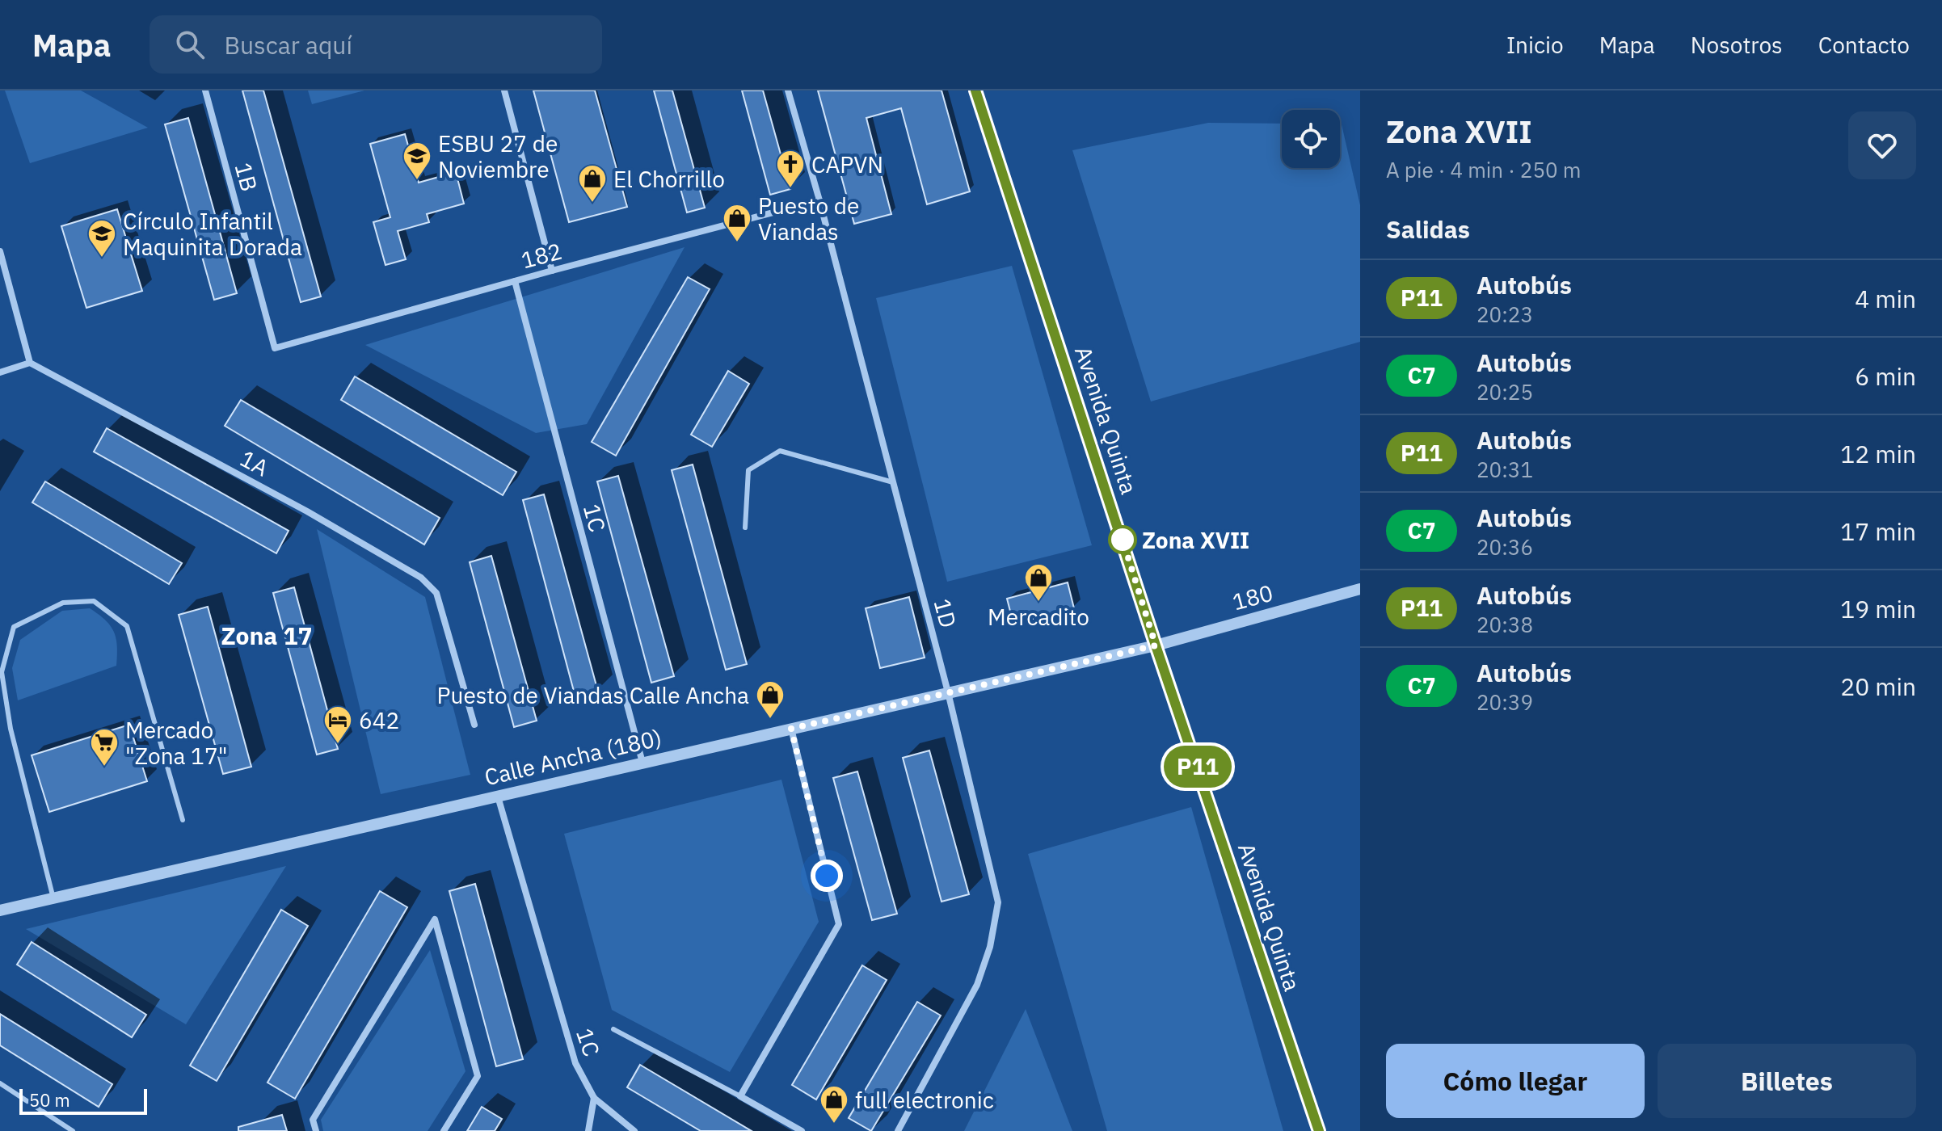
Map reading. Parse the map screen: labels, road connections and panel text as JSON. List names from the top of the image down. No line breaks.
{"streets":{"main road":["Avenida Quinta"],"street":["1B","182","1A","1C","180","1D","Calle Ancha (180)"]},"crossings":[["1B","182"],["182","1C"],["182","1D"],["Avenida Quinta","180"],["Avenida Quinta","Calle Ancha (180)"],["1C","Calle Ancha (180)"],["180","Calle Ancha (180)"],["1D","Calle Ancha (180)"]],"districts":["Zona 17"],"places":{"school or university":["ESBU 27 de Noviembre","Círculo Infantil Maquinita Dorada"],"church":["CAPVN"],"shop":["El Chorrillo","Puesto de Viandas","Mercadito","Puesto de Viandas Calle Ancha","full electronic"],"other":["Zona XVII"],"hotel":["642"],"supermarket":["Mercado \"Zona 17\""]},"lines":["bus line P11"],"scale_bar":"50 m","page":{"header":"Mapa","search":"Buscar aquí","nav":["Inicio","Mapa","Nosotros","Contacto"],"on_map":"P11","heading":[["Zona XVII","A pie · 4 min · 250 m"],"Salidas"],"list":[{"mark":"P11","name":"Autobús","note":"20:23","value":"4 min"},{"mark":"C7","name":"Autobús","note":"20:25","value":"6 min"},{"mark":"P11","name":"Autobús","note":"20:31","value":"12 min"},{"mark":"C7","name":"Autobús","note":"20:36","value":"17 min"},{"mark":"P11","name":"Autobús","note":"20:38","value":"19 min"},{"mark":"C7","name":"Autobús","note":"20:39","value":"20 min"}],"buttons":["Cómo llegar","Billetes"],"scale":"50 m"}}
